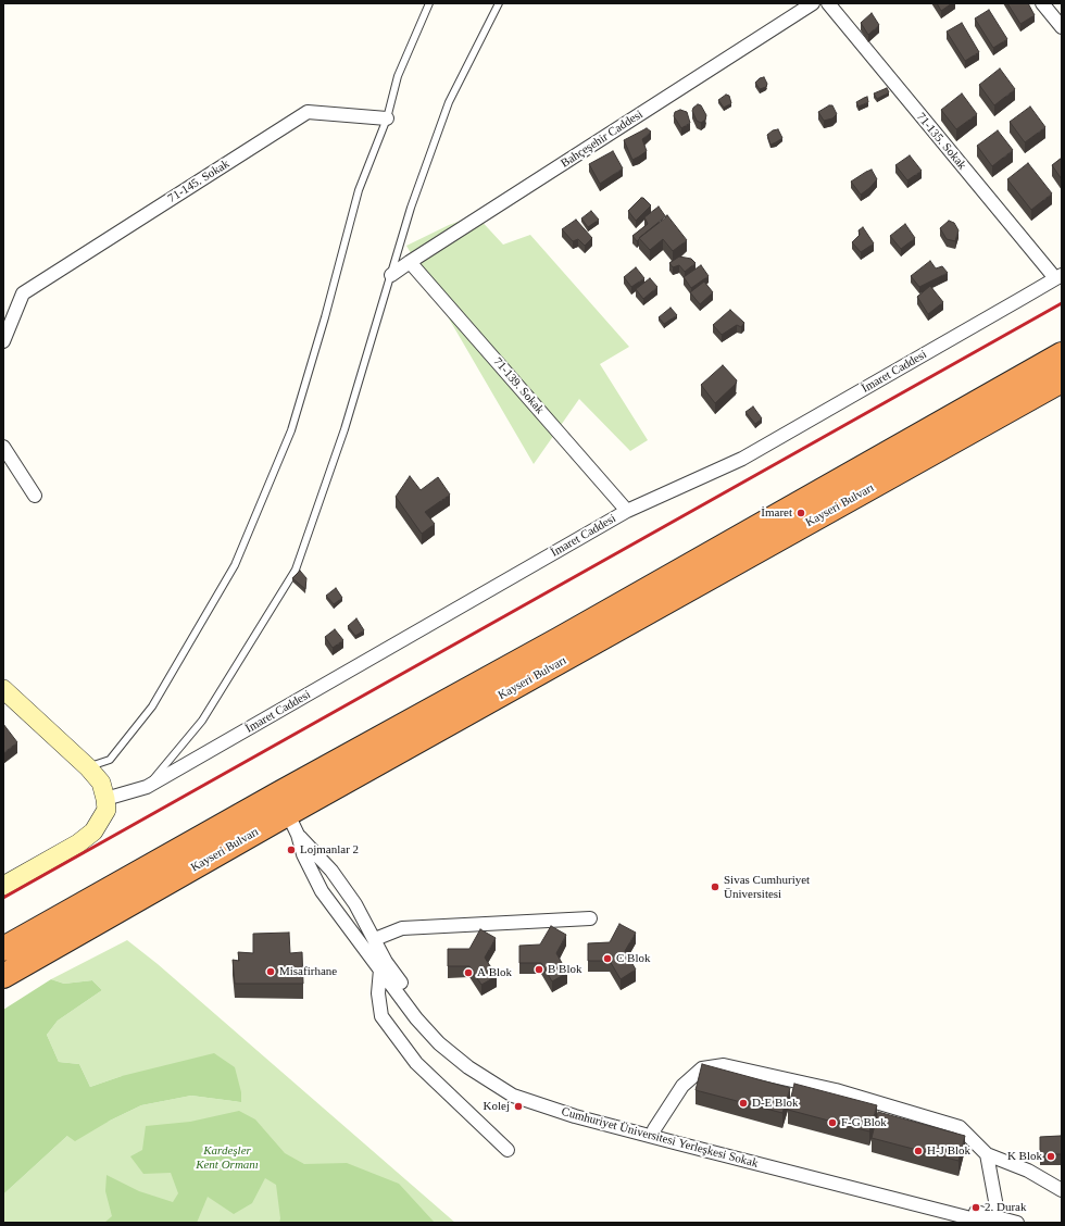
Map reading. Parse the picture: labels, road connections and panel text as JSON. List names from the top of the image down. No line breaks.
{"streets":{"highway":["Kayseri Bulvarı"],"street":["Bahçeşehir Caddesi","71-135. Sokak","71-145. Sokak","İmaret Caddesi","71-139. Sokak","Cumhuriyet Üniversitesi Yerleşkesi Sokak"]},"crossings":[["Bahçeşehir Caddesi","71-139. Sokak"],["71-135. Sokak","İmaret Caddesi"],["İmaret Caddesi","71-139. Sokak"]],"parks":["Kardeşler Kent Ormanı"],"places":["İmaret","Lojmanlar 2","Sivas Cumhuriyet Üniversitesi","C Blok","B Blok","Misafirhane","A Blok","D-E Blok","Kolej","F-G Blok","H-J Blok","K Blok","2. Durak"]}
